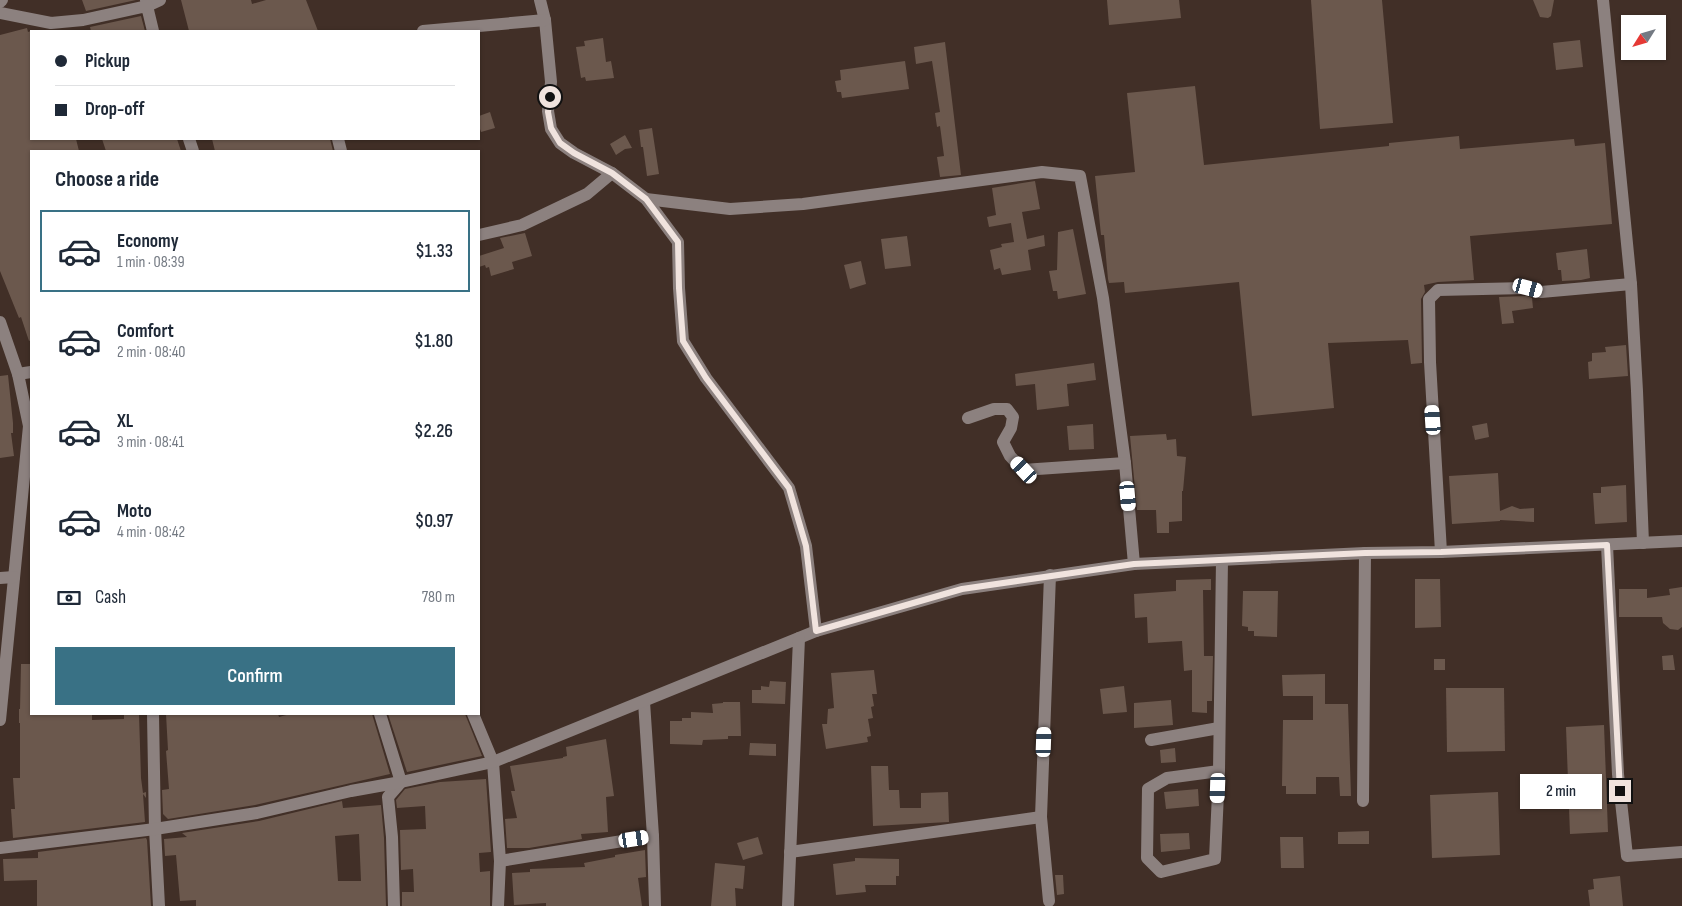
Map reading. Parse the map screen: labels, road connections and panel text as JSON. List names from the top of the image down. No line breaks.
{"north":"bottom left","page":{"banner":["Pickup","Drop-off"],"heading":"Choose a ride","list":[{"name":"Economy","note":"1 min · 08:39","value":"$1.33"},{"name":"Comfort","note":"2 min · 08:40","value":"$1.80"},{"name":"XL","note":"3 min · 08:41","value":"$2.26"},{"name":"Moto","note":"4 min · 08:42","value":"$0.97"}],"pay":["Cash","780 m"],"buttons":"Confirm","bubble":"2 min"}}
